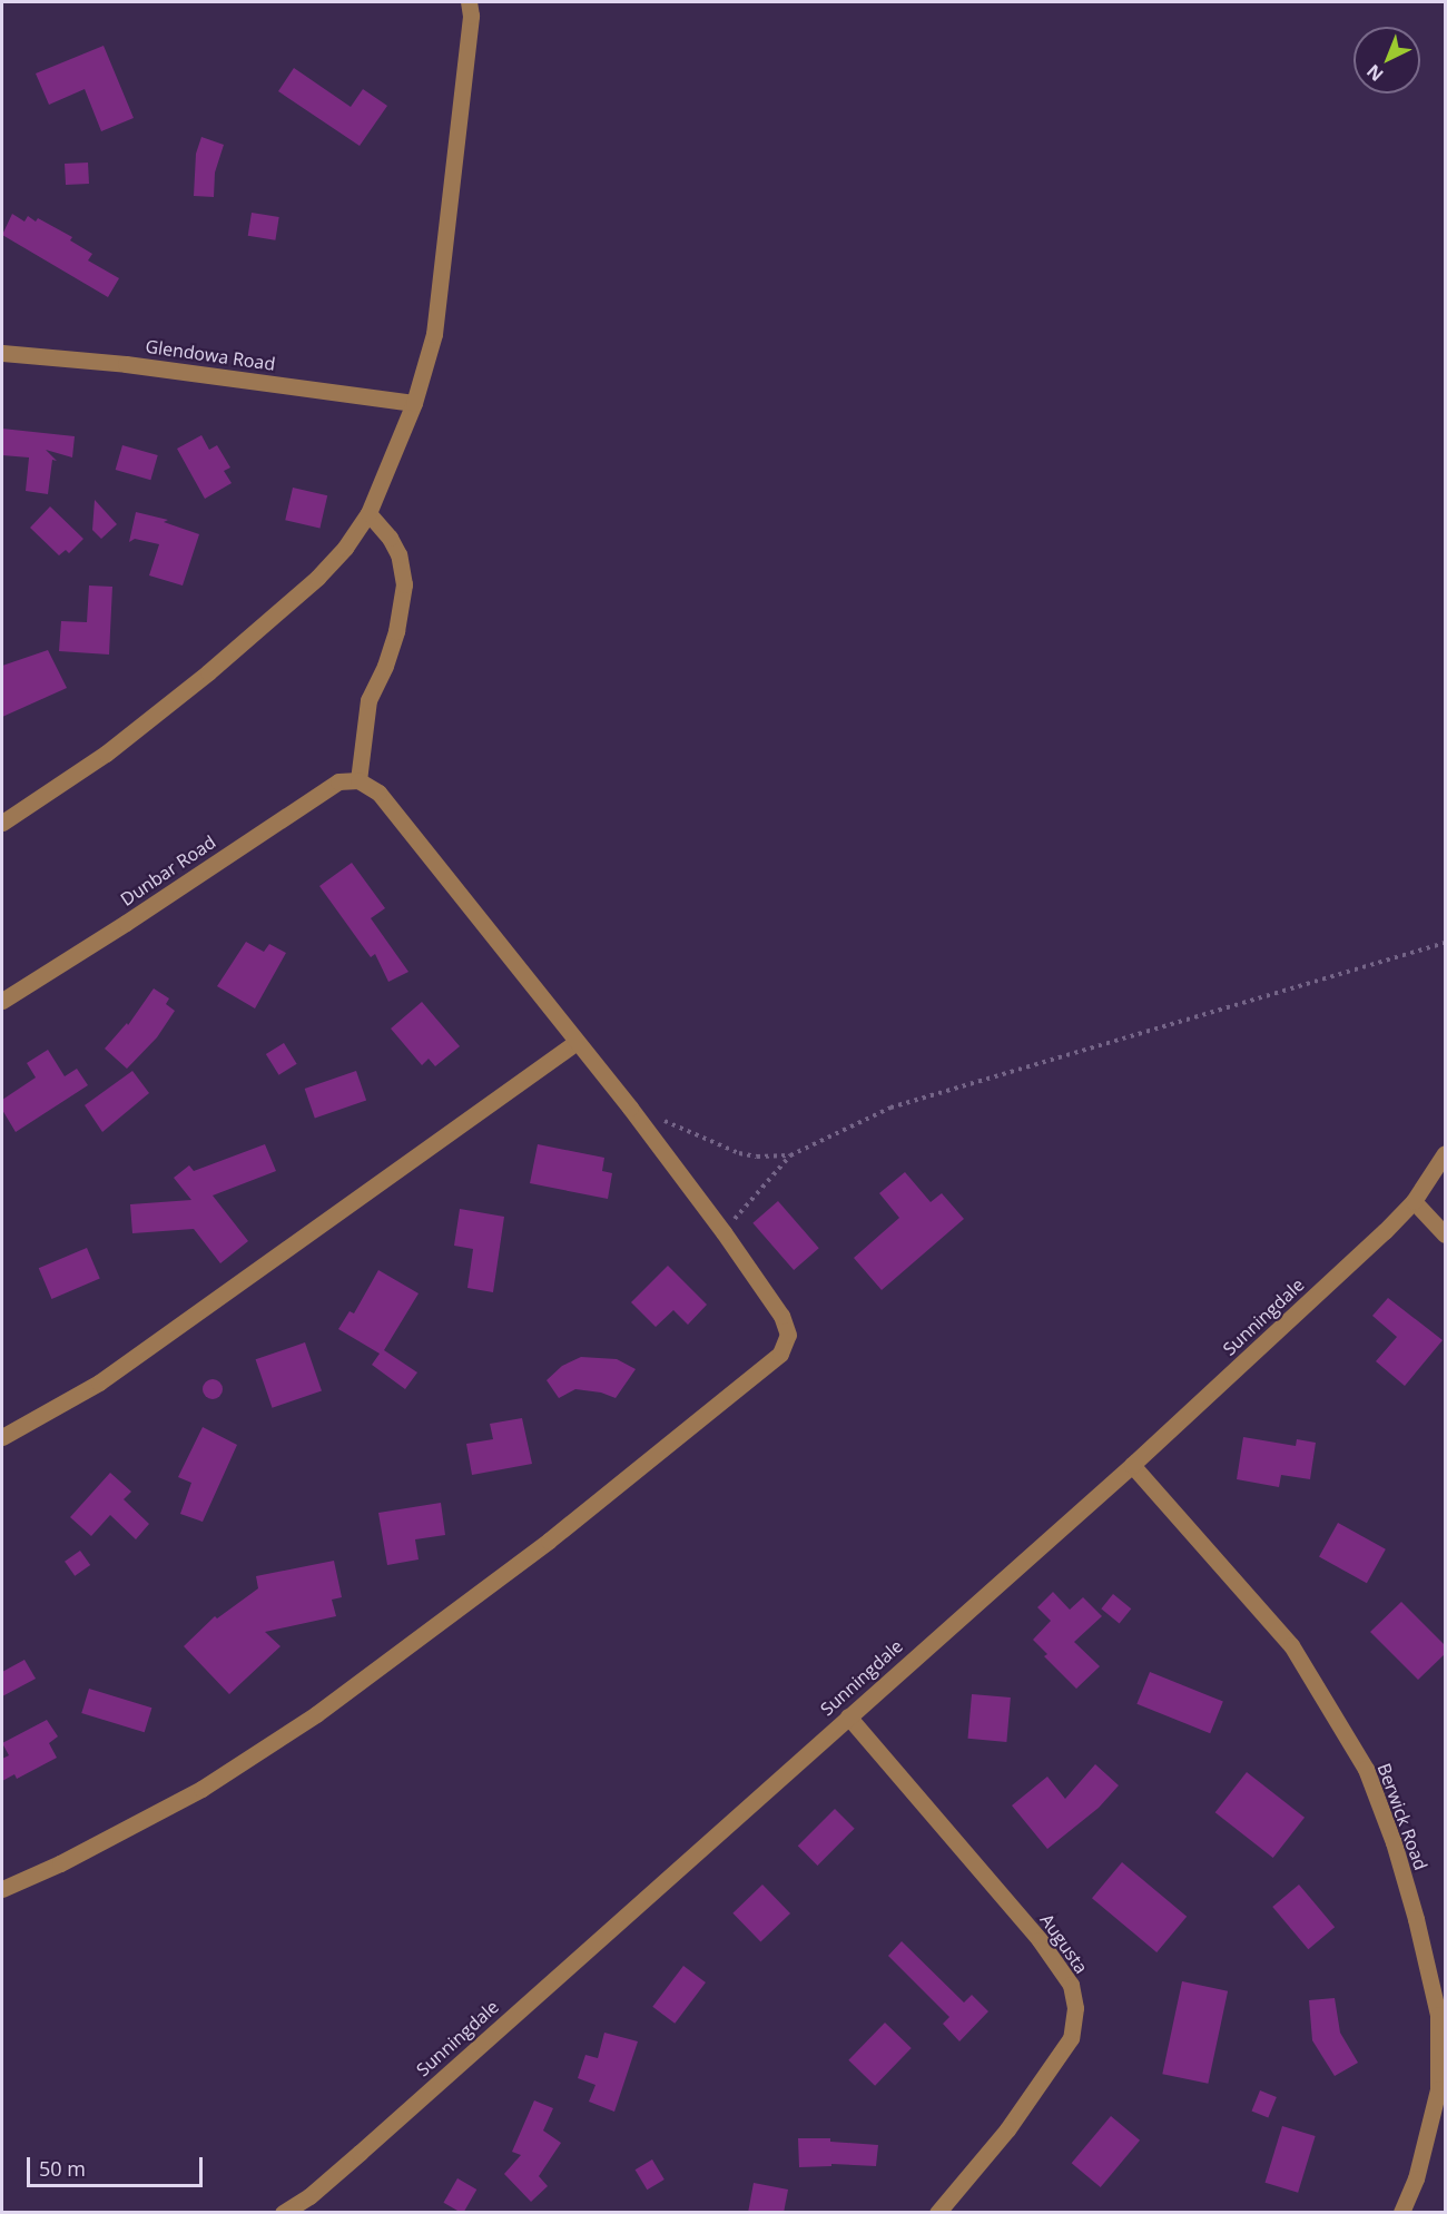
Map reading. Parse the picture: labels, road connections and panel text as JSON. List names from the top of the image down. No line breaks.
{"streets":{"street":["Glendowa Road","Dunbar Road","Sunningdale","Berwick Road","Augusta"]},"crossings":[["Sunningdale","Berwick Road"],["Sunningdale","Augusta"]],"scale_bar":"50 m","north":"bottom left"}
